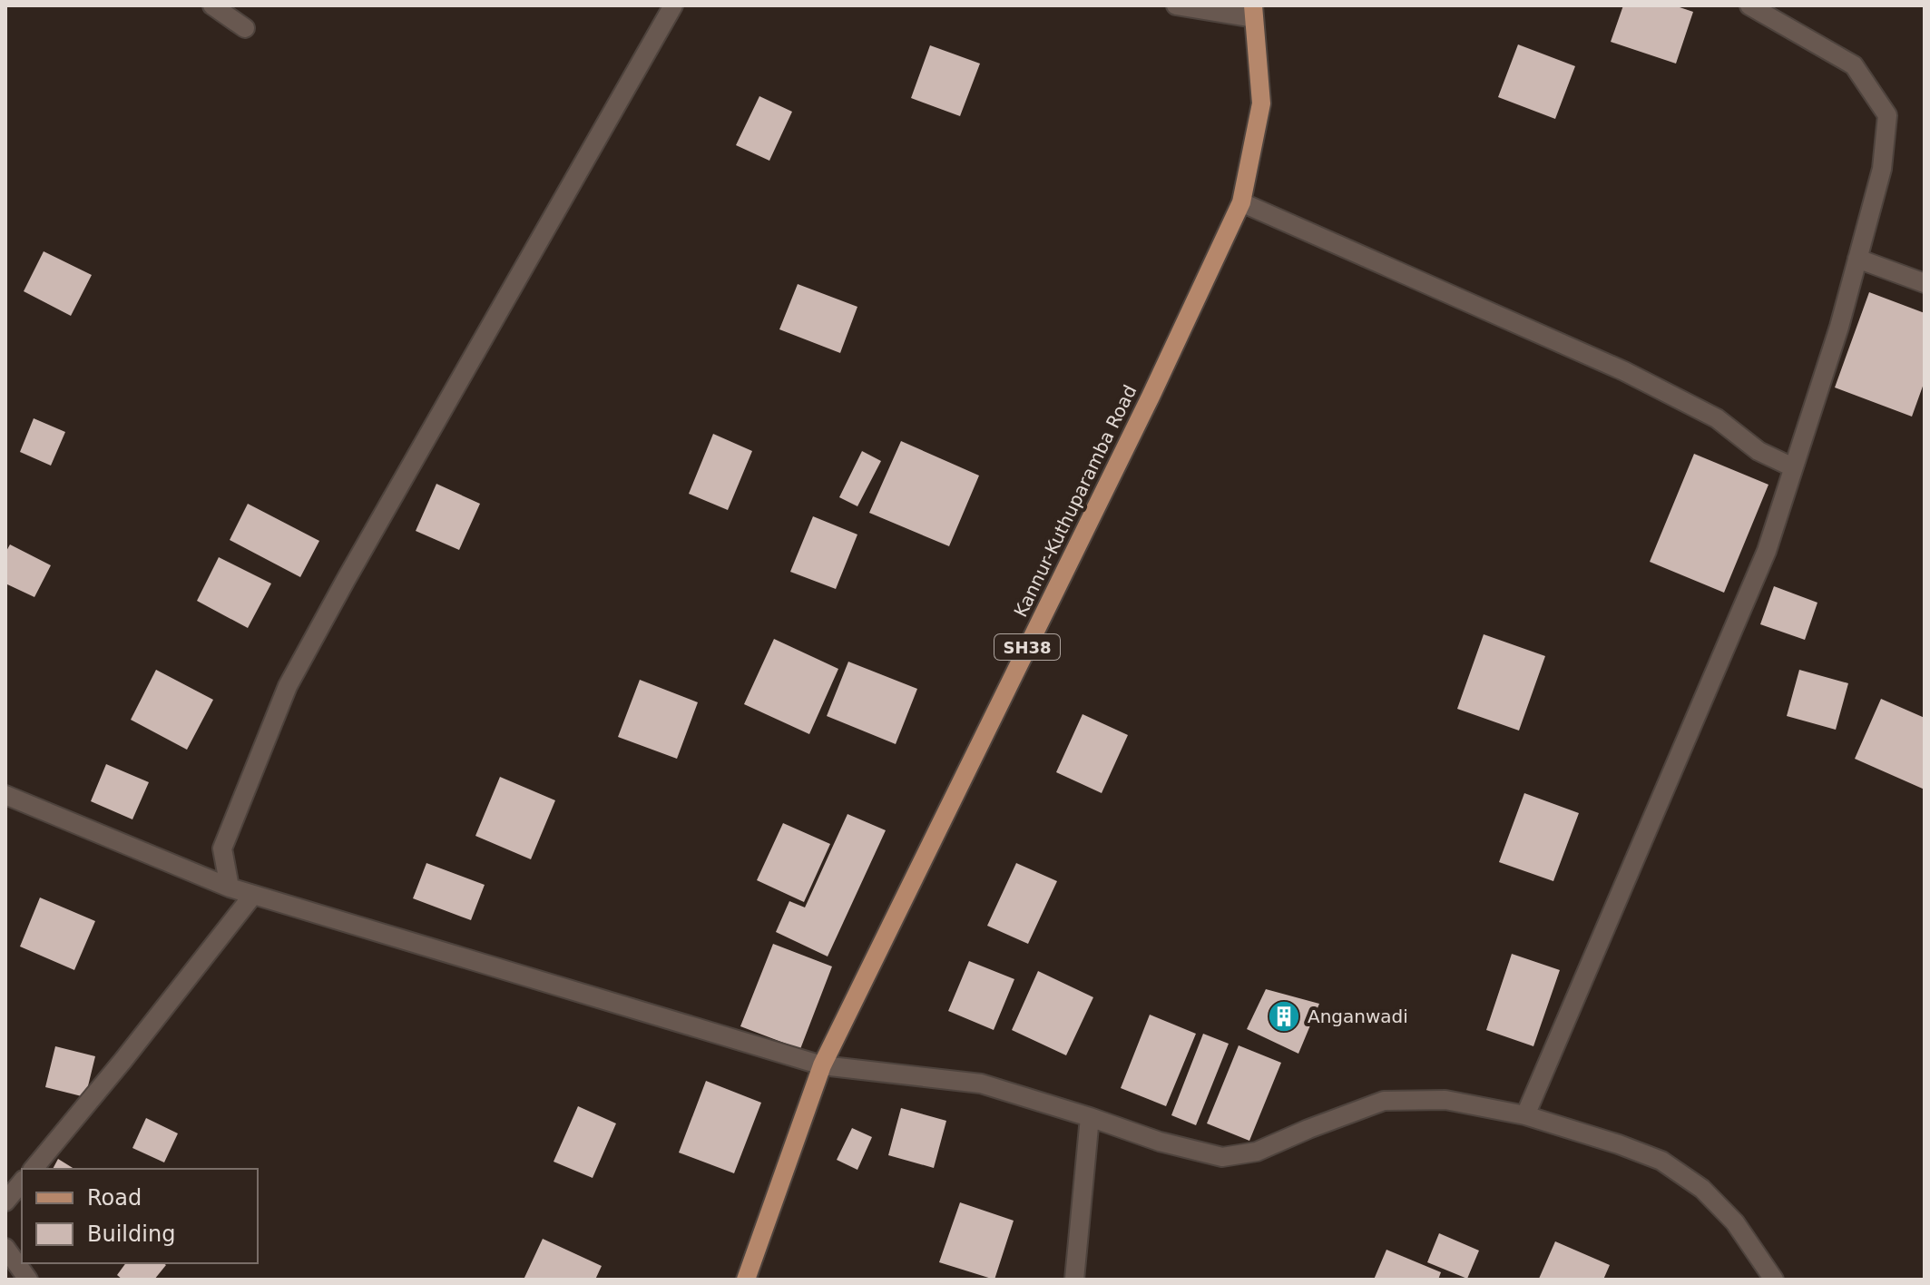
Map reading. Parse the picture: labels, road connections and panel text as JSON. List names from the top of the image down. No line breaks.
{"streets":{"main road":["Kannur-Kuthuparamba Road","SH38"]},"places":{"building":["Anganwadi"]},"legend":["Road","Building"]}
